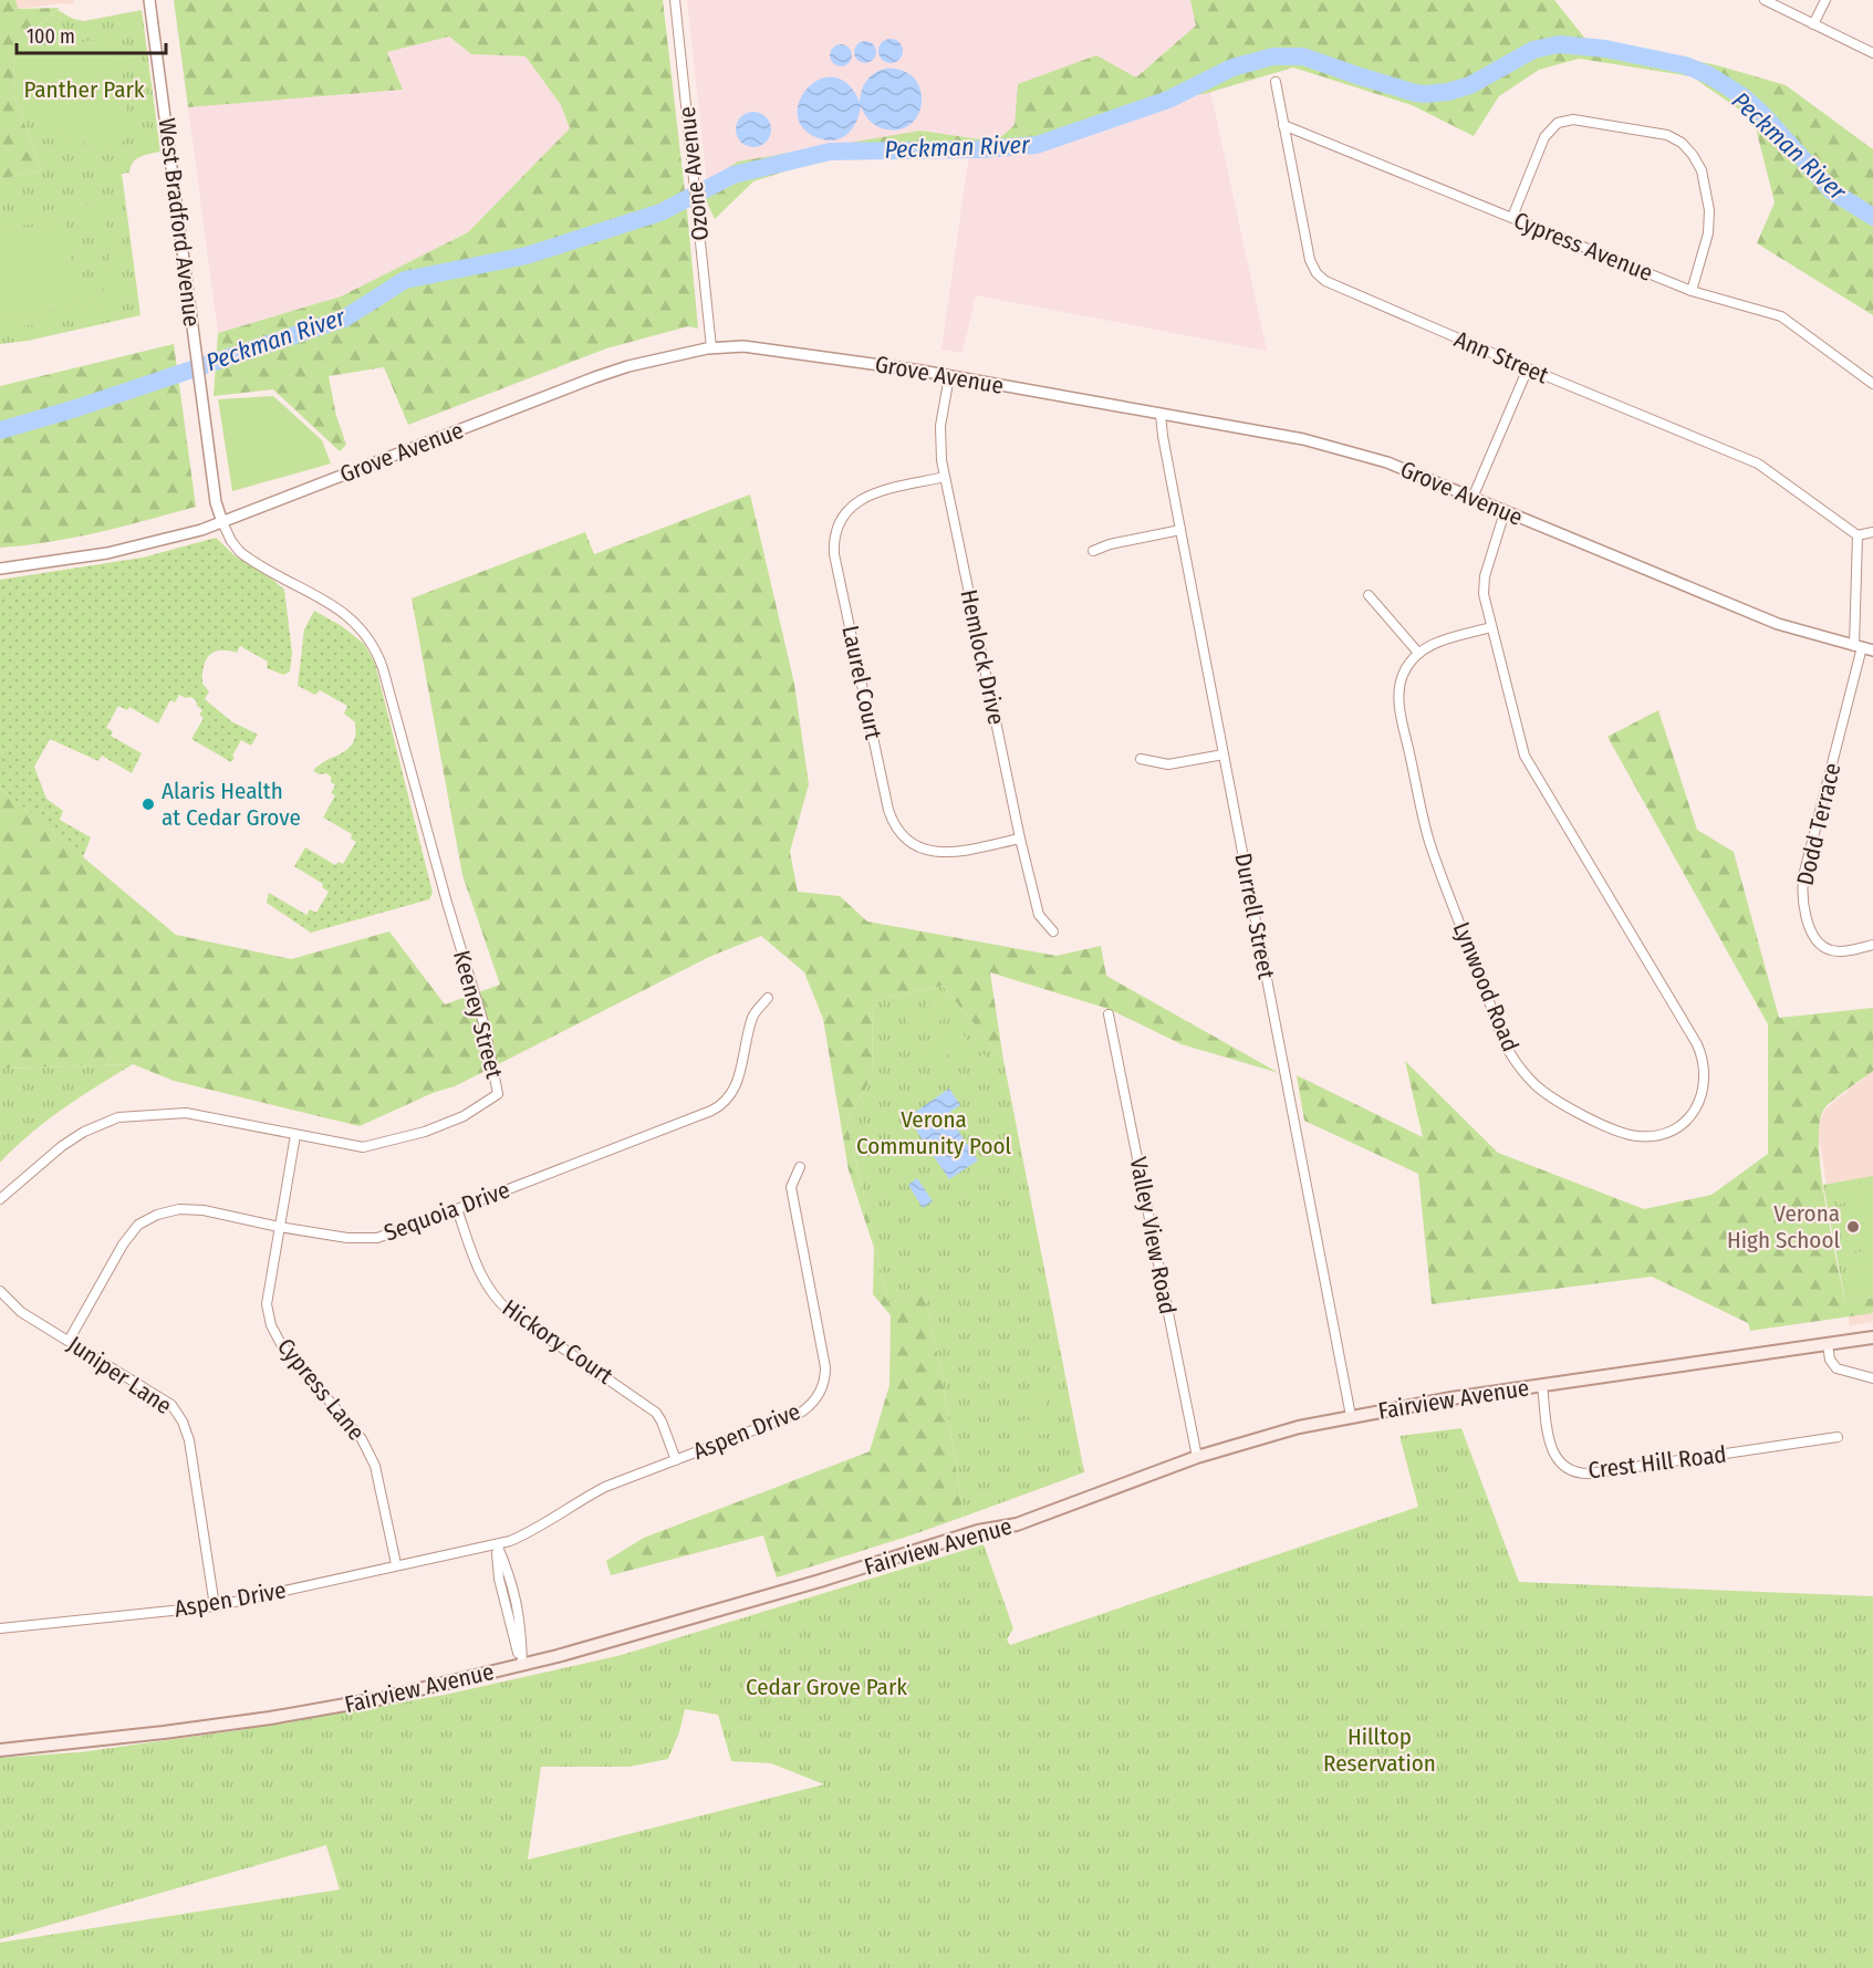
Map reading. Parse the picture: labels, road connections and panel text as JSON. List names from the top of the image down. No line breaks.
{"streets":{"main road":["Fairview Avenue"],"street":["Ozone Avenue","West Bradford Avenue","Cypress Avenue","Ann Street","Grove Avenue","Hemlock Drive","Laurel Court","Dodd Terrace","Durrell Street","Lynwood Road","Keeney Street","Sequoia Drive","Valley View Road","Hickory Court","Juniper Lane","Cypress Lane","Aspen Drive","Crest Hill Road"]},"crossings":[["Ozone Avenue","Grove Avenue"],["West Bradford Avenue","Grove Avenue"],["West Bradford Avenue","Keeney Street"],["Cypress Avenue","Ann Street"],["Grove Avenue","Hemlock Drive"],["Grove Avenue","Dodd Terrace"],["Grove Avenue","Durrell Street"],["Grove Avenue","Lynwood Road"],["Grove Avenue","Keeney Street"],["Hemlock Drive","Laurel Court"],["Durrell Street","Fairview Avenue"],["Keeney Street","Cypress Lane"],["Sequoia Drive","Hickory Court"],["Sequoia Drive","Juniper Lane"],["Sequoia Drive","Cypress Lane"],["Valley View Road","Fairview Avenue"],["Hickory Court","Aspen Drive"],["Juniper Lane","Aspen Drive"],["Cypress Lane","Aspen Drive"],["Fairview Avenue","Crest Hill Road"]],"water":["Peckman River"],"parks":["Panther Park","Verona Community Pool","Cedar Grove Park","Hilltop Reservation"],"places":["Alaris Health at Cedar Grove","Verona High School"],"scale_bar":"100 m"}
